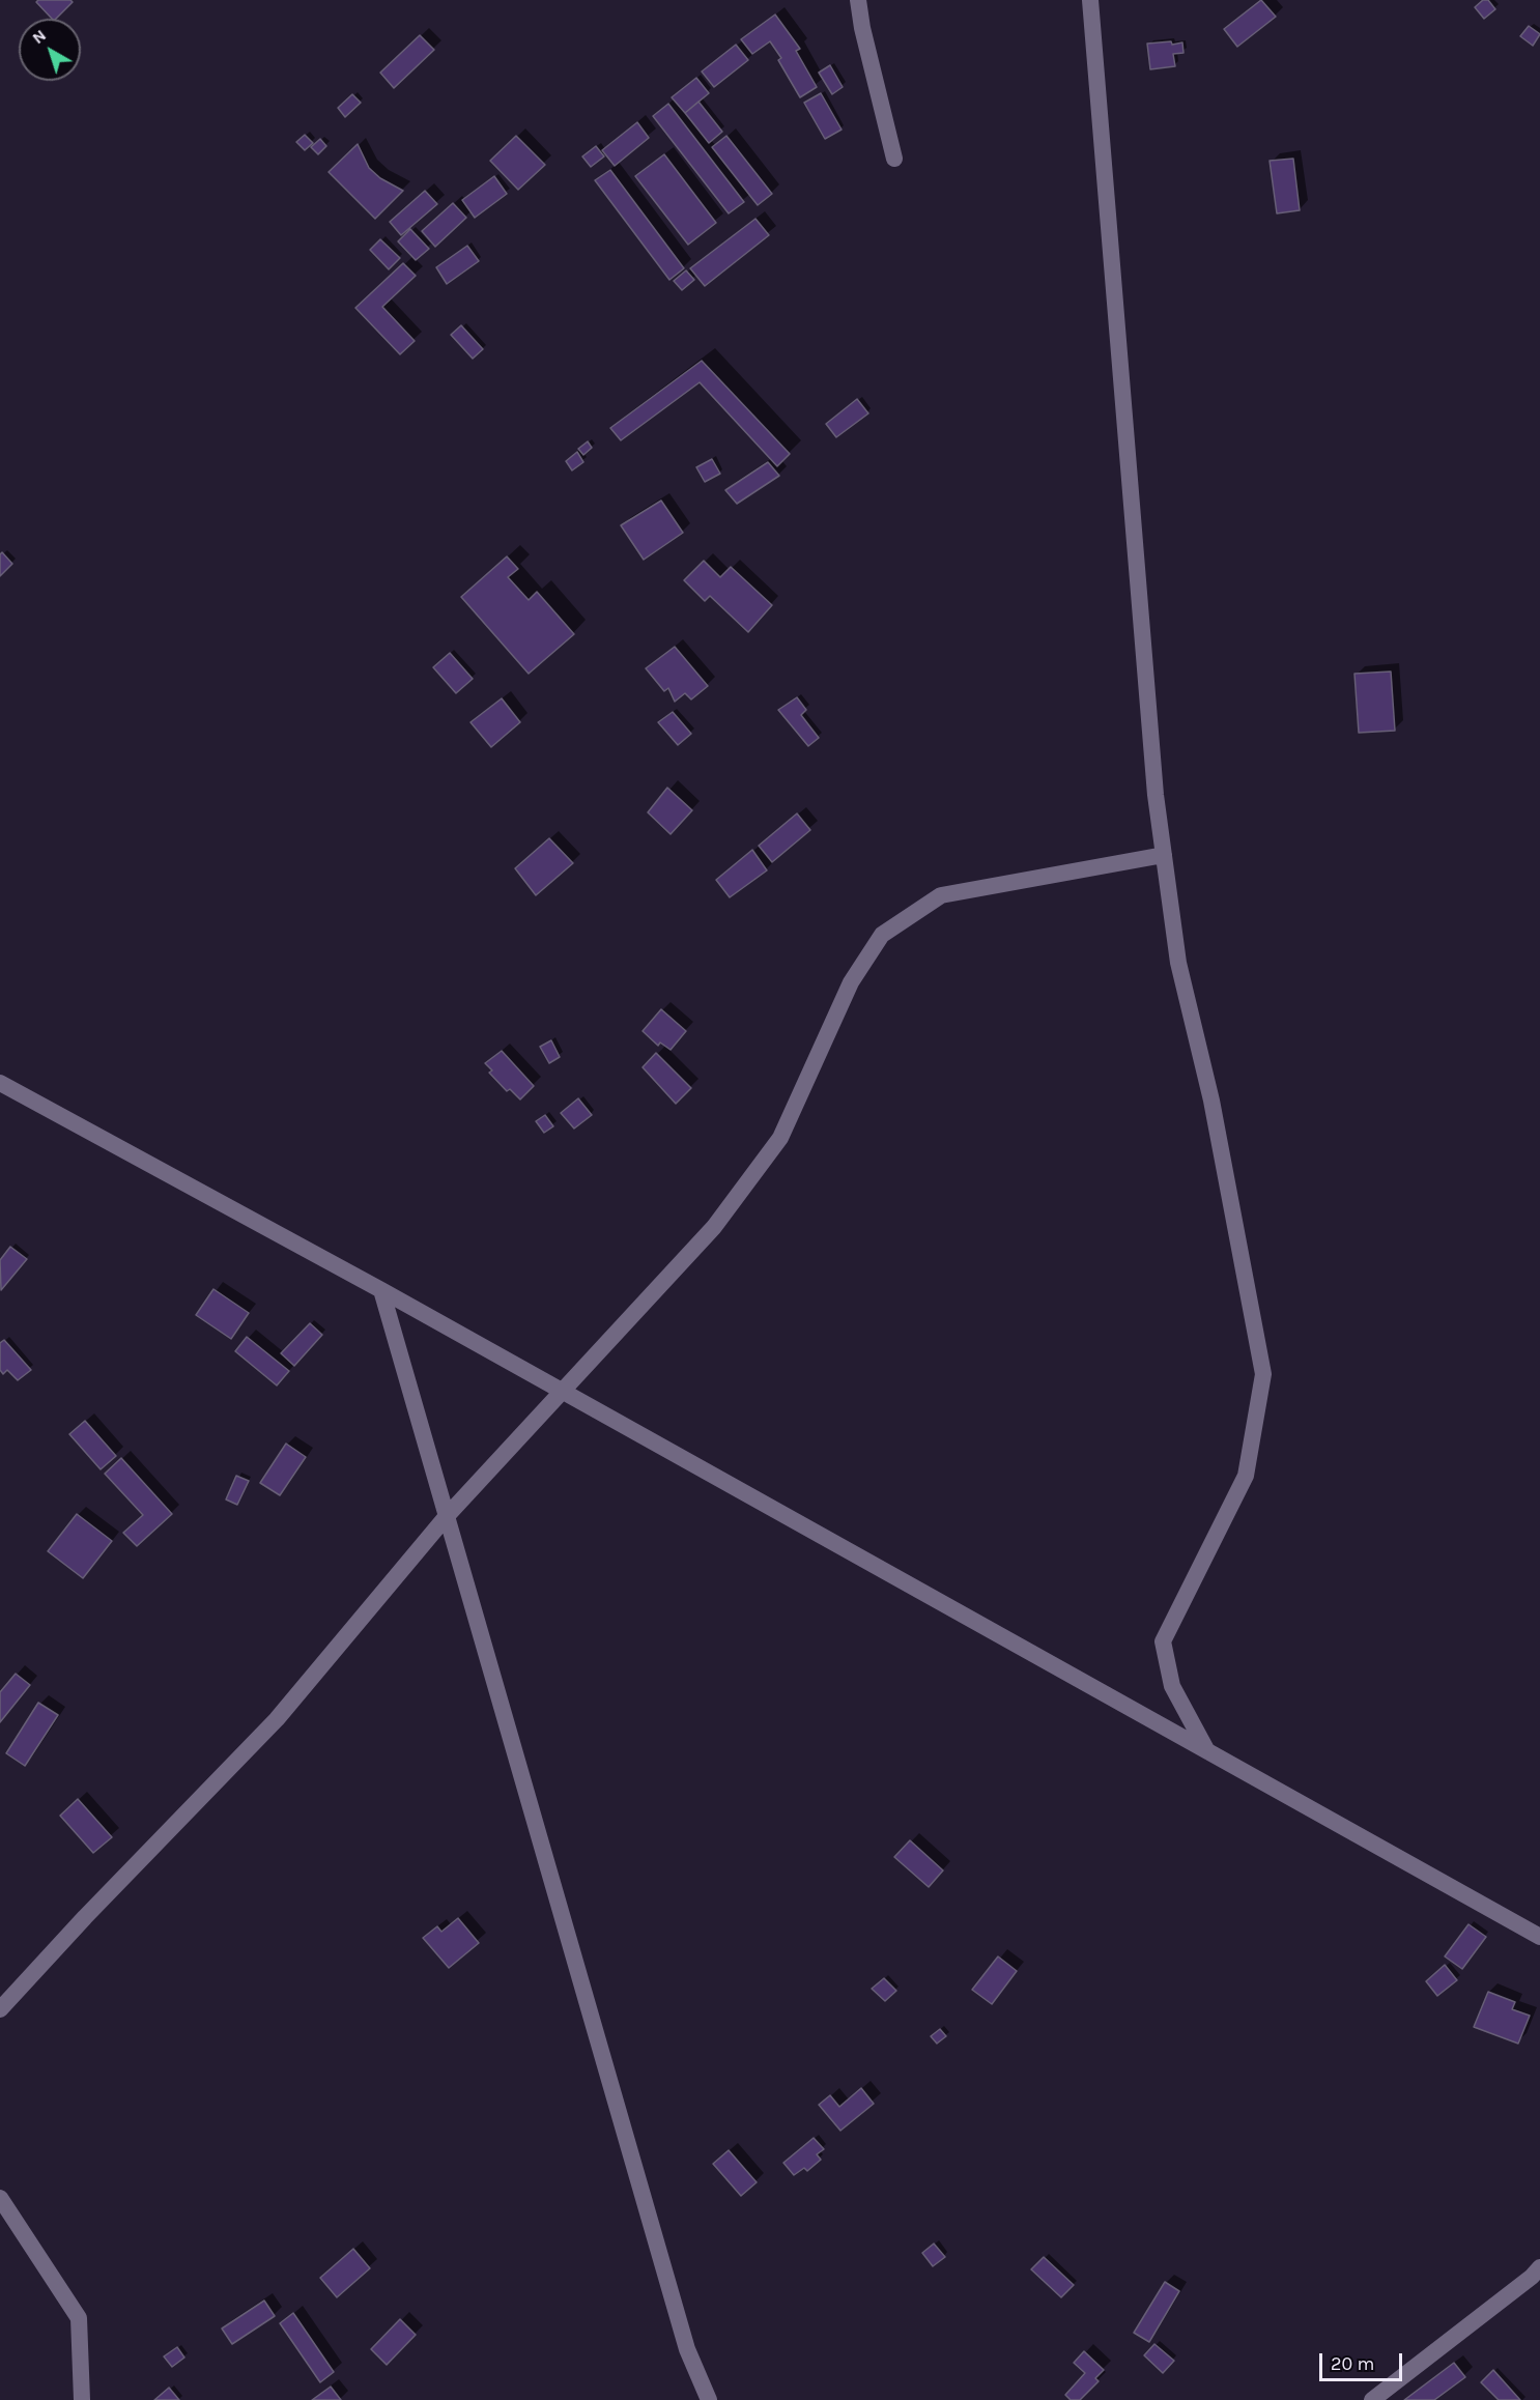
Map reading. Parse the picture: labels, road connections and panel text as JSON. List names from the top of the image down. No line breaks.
{"scale_bar":"20 m","north":"top left"}
